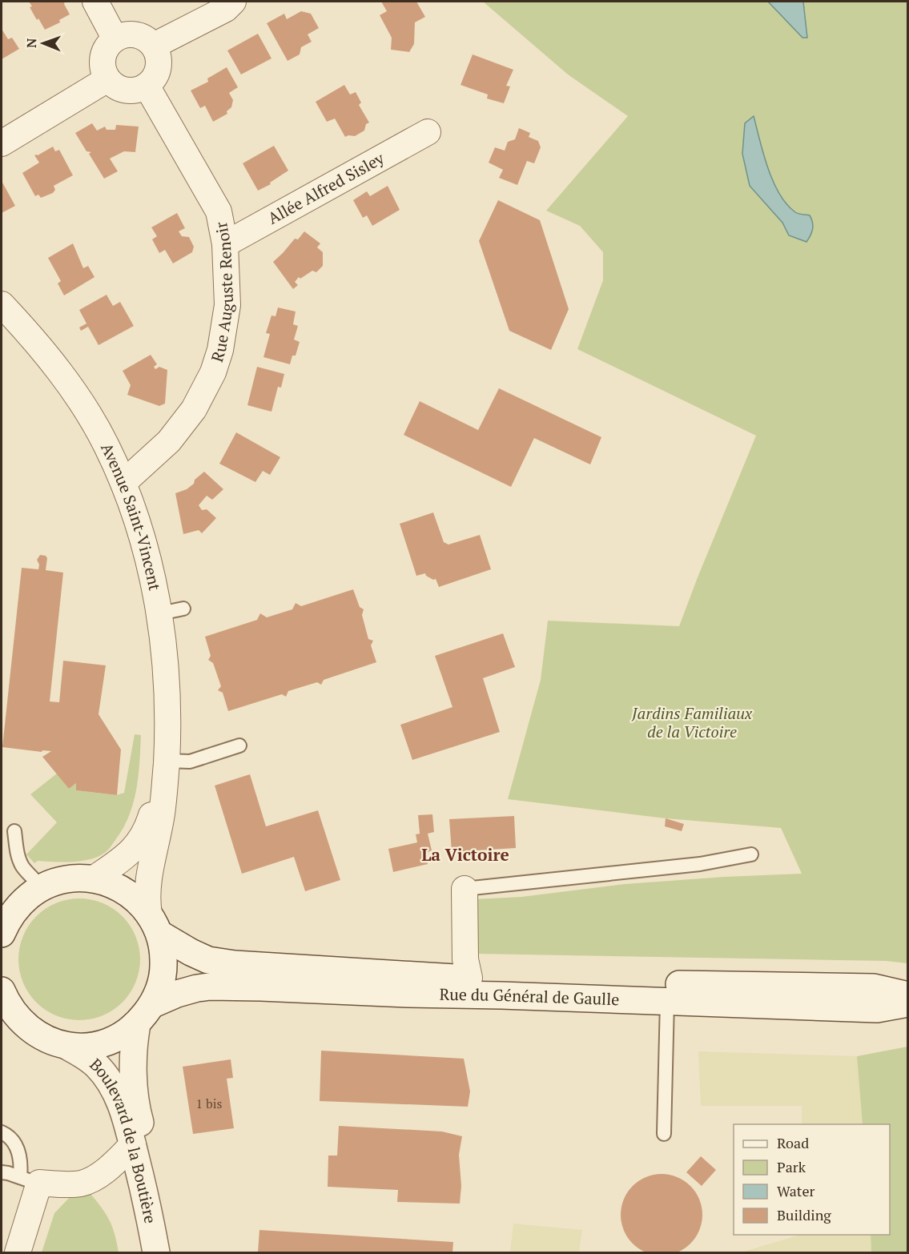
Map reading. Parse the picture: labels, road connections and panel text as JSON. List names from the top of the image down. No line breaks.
{"streets":{"main road":["Rue du Général de Gaulle","Boulevard de la Boutière"],"street":["Allée Alfred Sisley","Rue Auguste Renoir","Avenue Saint-Vincent"]},"crossings":[["Allée Alfred Sisley","Rue Auguste Renoir"],["Rue Auguste Renoir","Avenue Saint-Vincent"],["Avenue Saint-Vincent","Rue du Général de Gaulle"],["Avenue Saint-Vincent","Boulevard de la Boutière"],["Rue du Général de Gaulle","Boulevard de la Boutière"]],"districts":["La Victoire"],"parks":["Jardins Familiaux de la Victoire"],"house_numbers":["1 bis"],"legend":["Road","Park","Water","Building"],"north":"left"}
